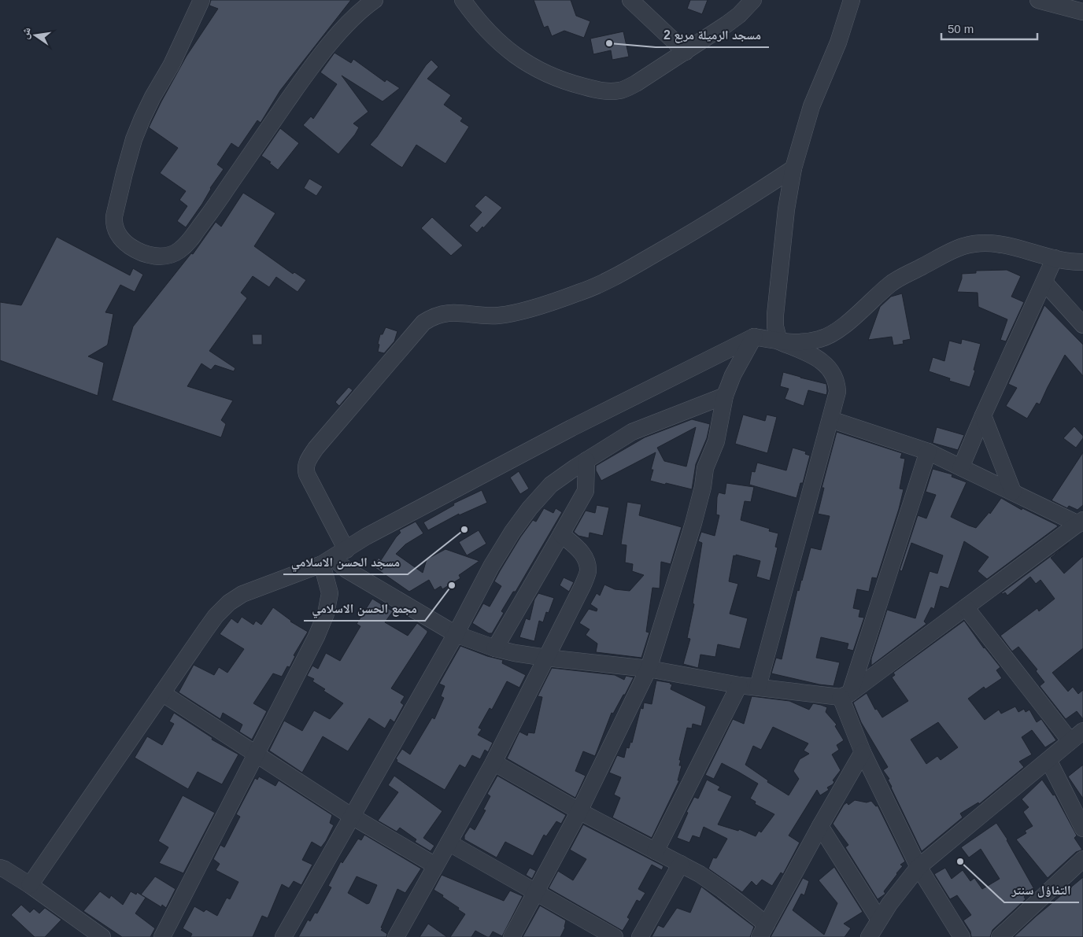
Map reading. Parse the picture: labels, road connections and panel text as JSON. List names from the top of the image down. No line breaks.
{"places":["مسجد الرميلة مربع 2","مسجد الحسن الاسلامي","مجمع الحسن الاسلامي","التفاؤل سنتر"],"scale_bar":"50 m","north":"left"}
